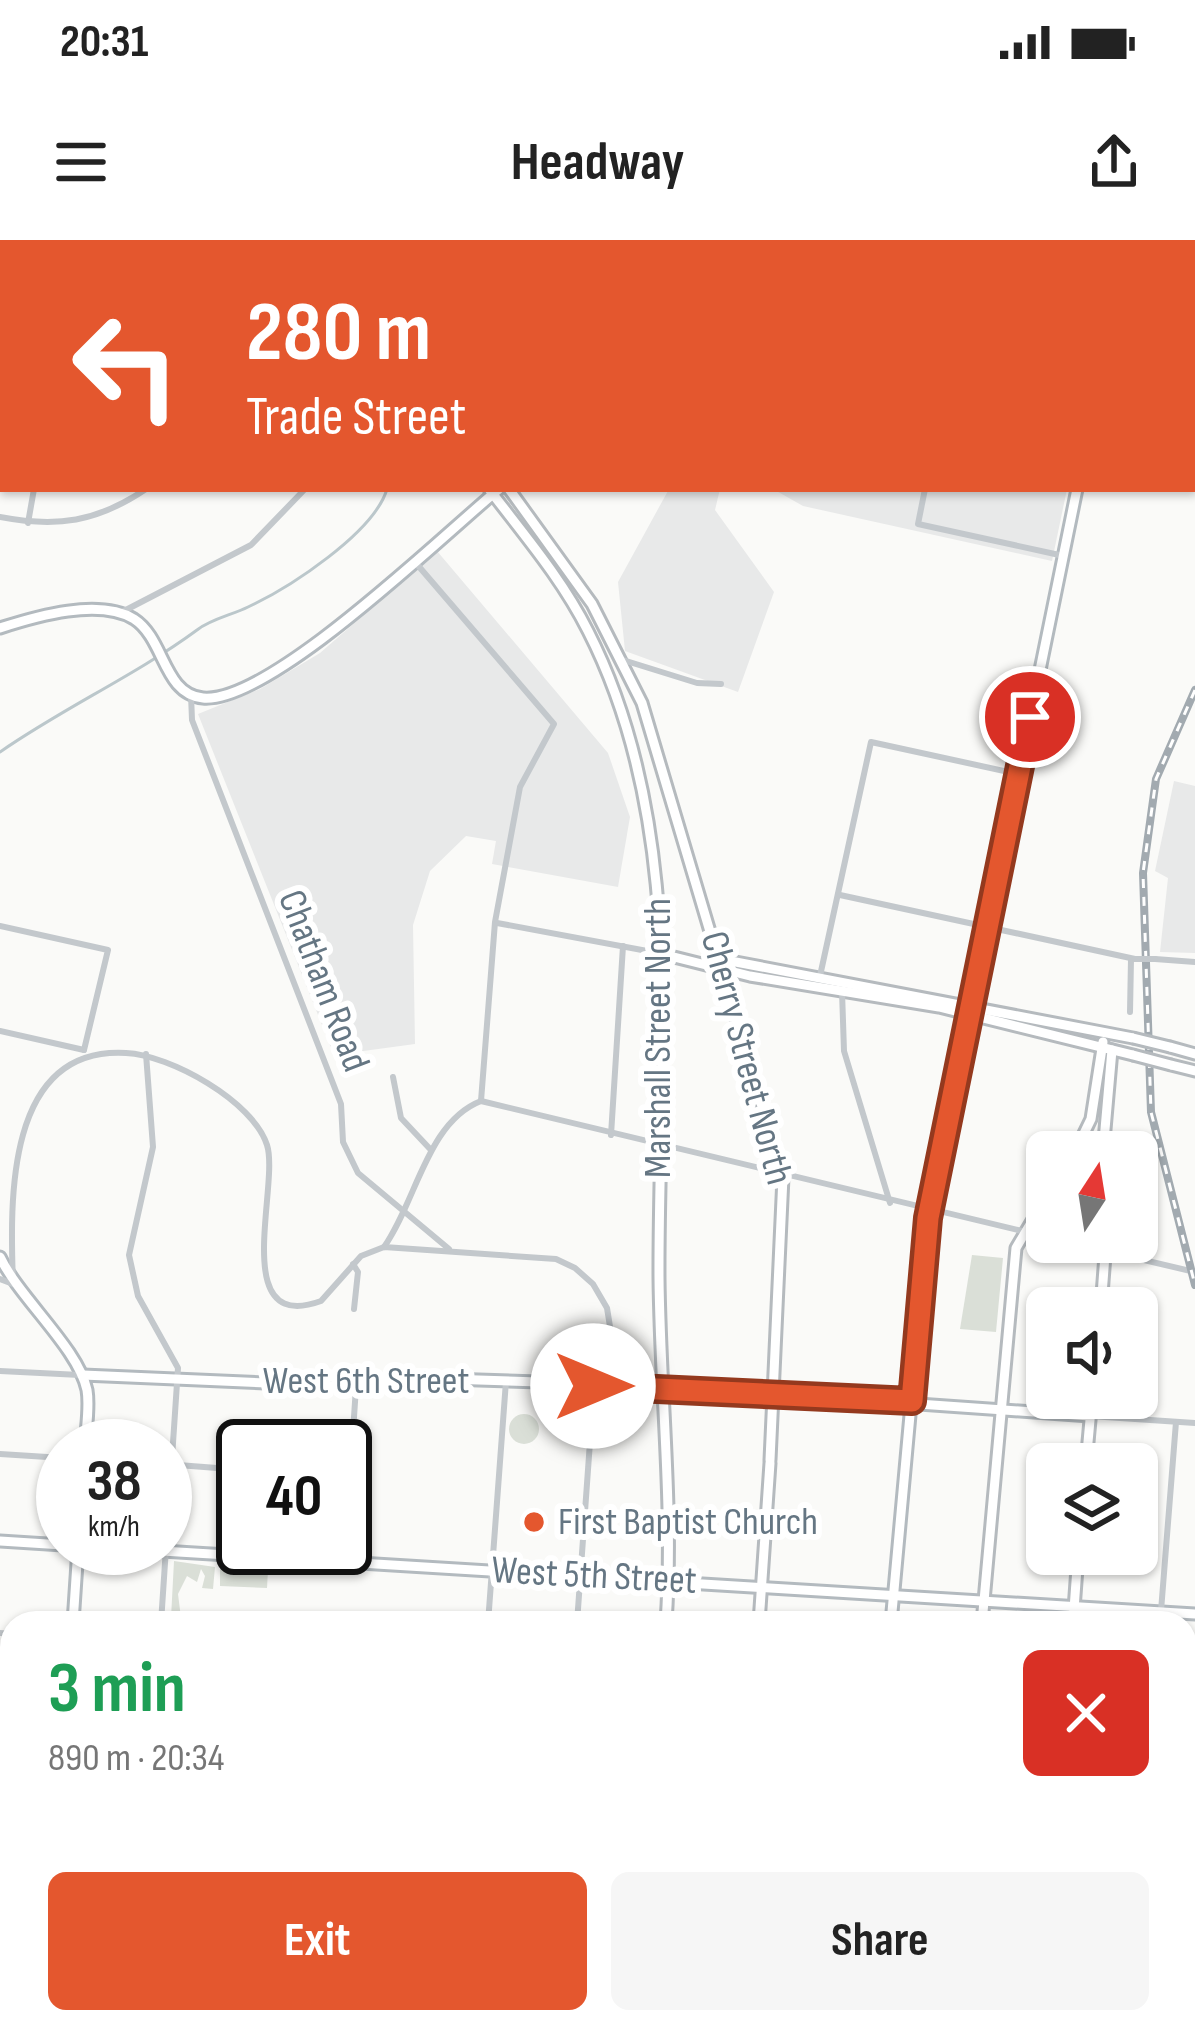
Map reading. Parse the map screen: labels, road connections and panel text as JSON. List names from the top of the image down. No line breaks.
{"streets":{"main road":["Marshall Street North","Cherry Street North","West 6th Street","West 5th Street"],"street":["Chatham Road"]},"crossings":[["Marshall Street North","West 6th Street"],["Marshall Street North","West 5th Street"],["Cherry Street North","West 6th Street"],["Cherry Street North","West 5th Street"]],"places":["First Baptist Church"],"north":"top","page":{"status":"20:31","header":"Headway","turn":["280 m","Trade Street"],"speed":"38 km/h","limit":"40","heading":["3 min","890 m · 20:34"],"buttons":["Exit","Share"]}}
